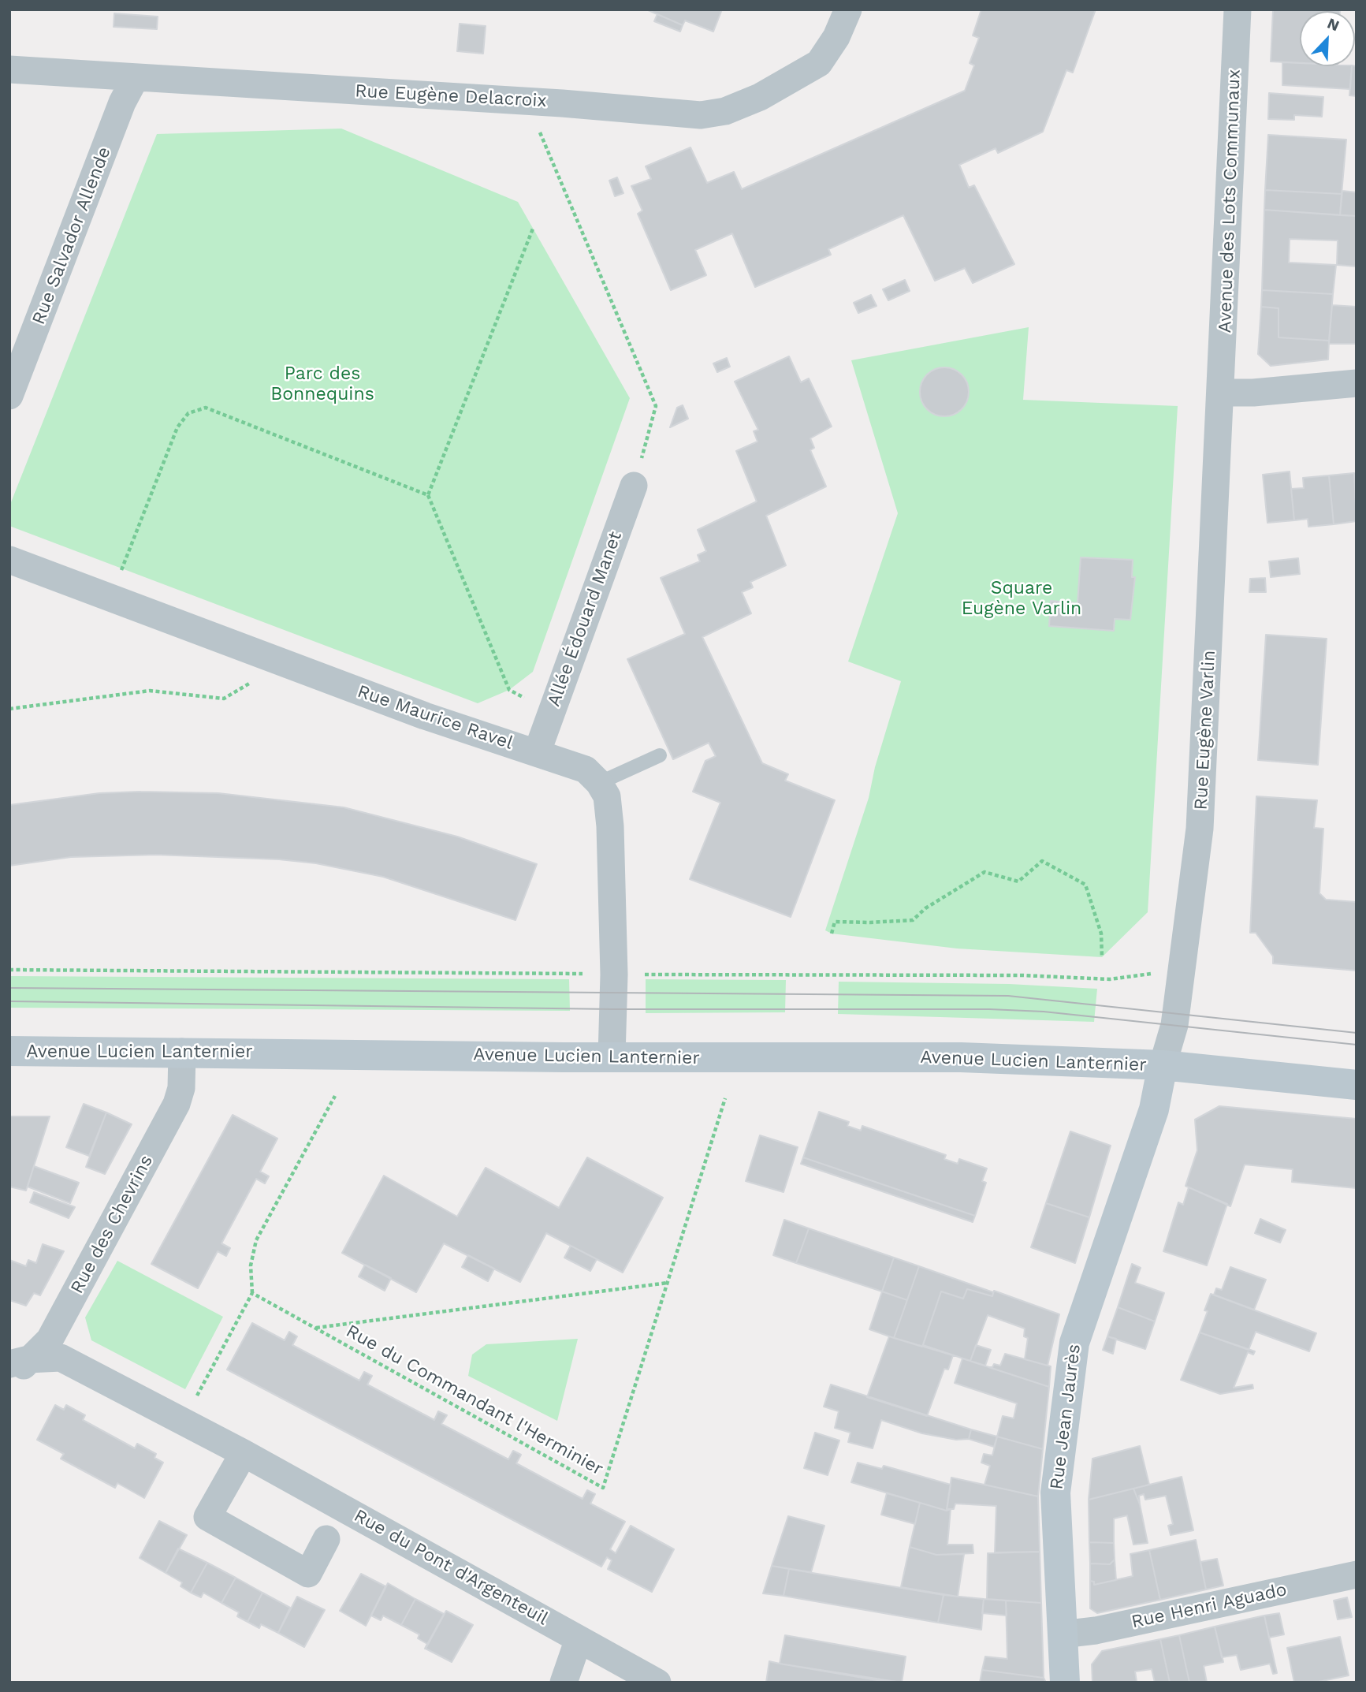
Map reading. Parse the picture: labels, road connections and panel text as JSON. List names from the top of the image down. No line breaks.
{"streets":{"main road":["Avenue Lucien Lanternier","Rue Jean Jaurès"],"street":["Rue Eugène Delacroix","Avenue des Lots Communaux","Rue Salvador Allende","Allée Édouard Manet","Rue Maurice Ravel","Rue Eugène Varlin","Rue des Chevrins","Rue du Pont d'Argenteuil","Rue Henri Aguado"],"path":["Rue du Commandant l'Herminier"]},"crossings":[["Rue Eugène Delacroix","Rue Salvador Allende"],["Avenue des Lots Communaux","Rue Eugène Varlin"],["Allée Édouard Manet","Rue Maurice Ravel"],["Rue Eugène Varlin","Avenue Lucien Lanternier"],["Rue Eugène Varlin","Rue Jean Jaurès"],["Avenue Lucien Lanternier","Rue des Chevrins"],["Avenue Lucien Lanternier","Rue Jean Jaurès"],["Rue des Chevrins","Rue du Pont d'Argenteuil"],["Rue Jean Jaurès","Rue Henri Aguado"]],"parks":["Parc des Bonnequins","Square Eugène Varlin"],"north":"top right"}
